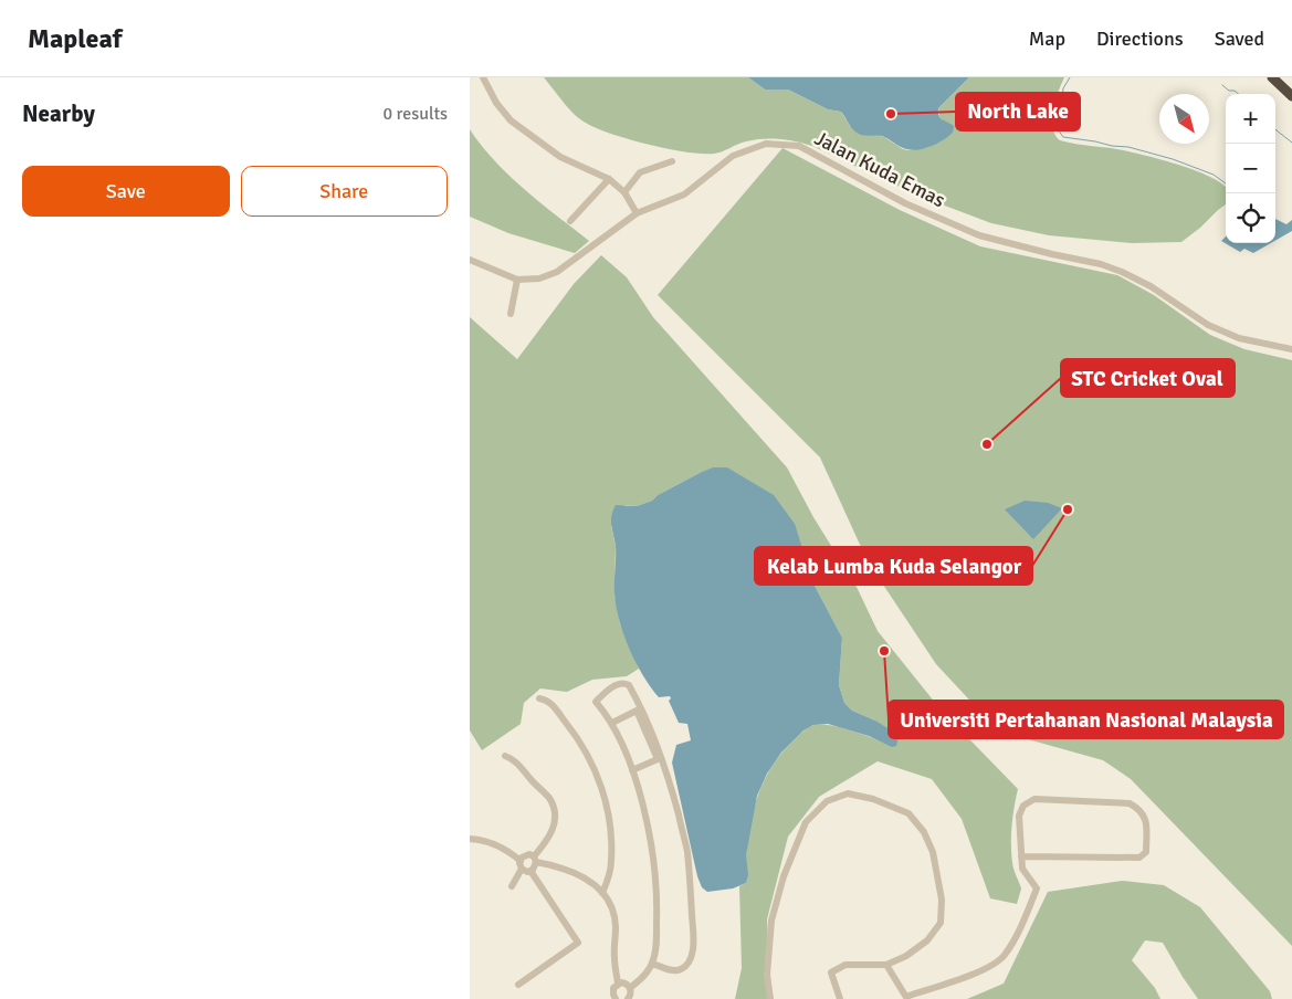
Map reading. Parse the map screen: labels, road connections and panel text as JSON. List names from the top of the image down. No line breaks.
{"streets":{"street":["Jalan Kuda Emas"]},"places":["North Lake","STC Cricket Oval","Kelab Lumba Kuda Selangor","Universiti Pertahanan Nasional Malaysia"],"north":"bottom right","page":{"header":"Mapleaf","nav":["Map","Directions","Saved"],"heading":["Nearby","0 results"],"map_buttons":["+","−"],"buttons":["Save","Share"]}}
